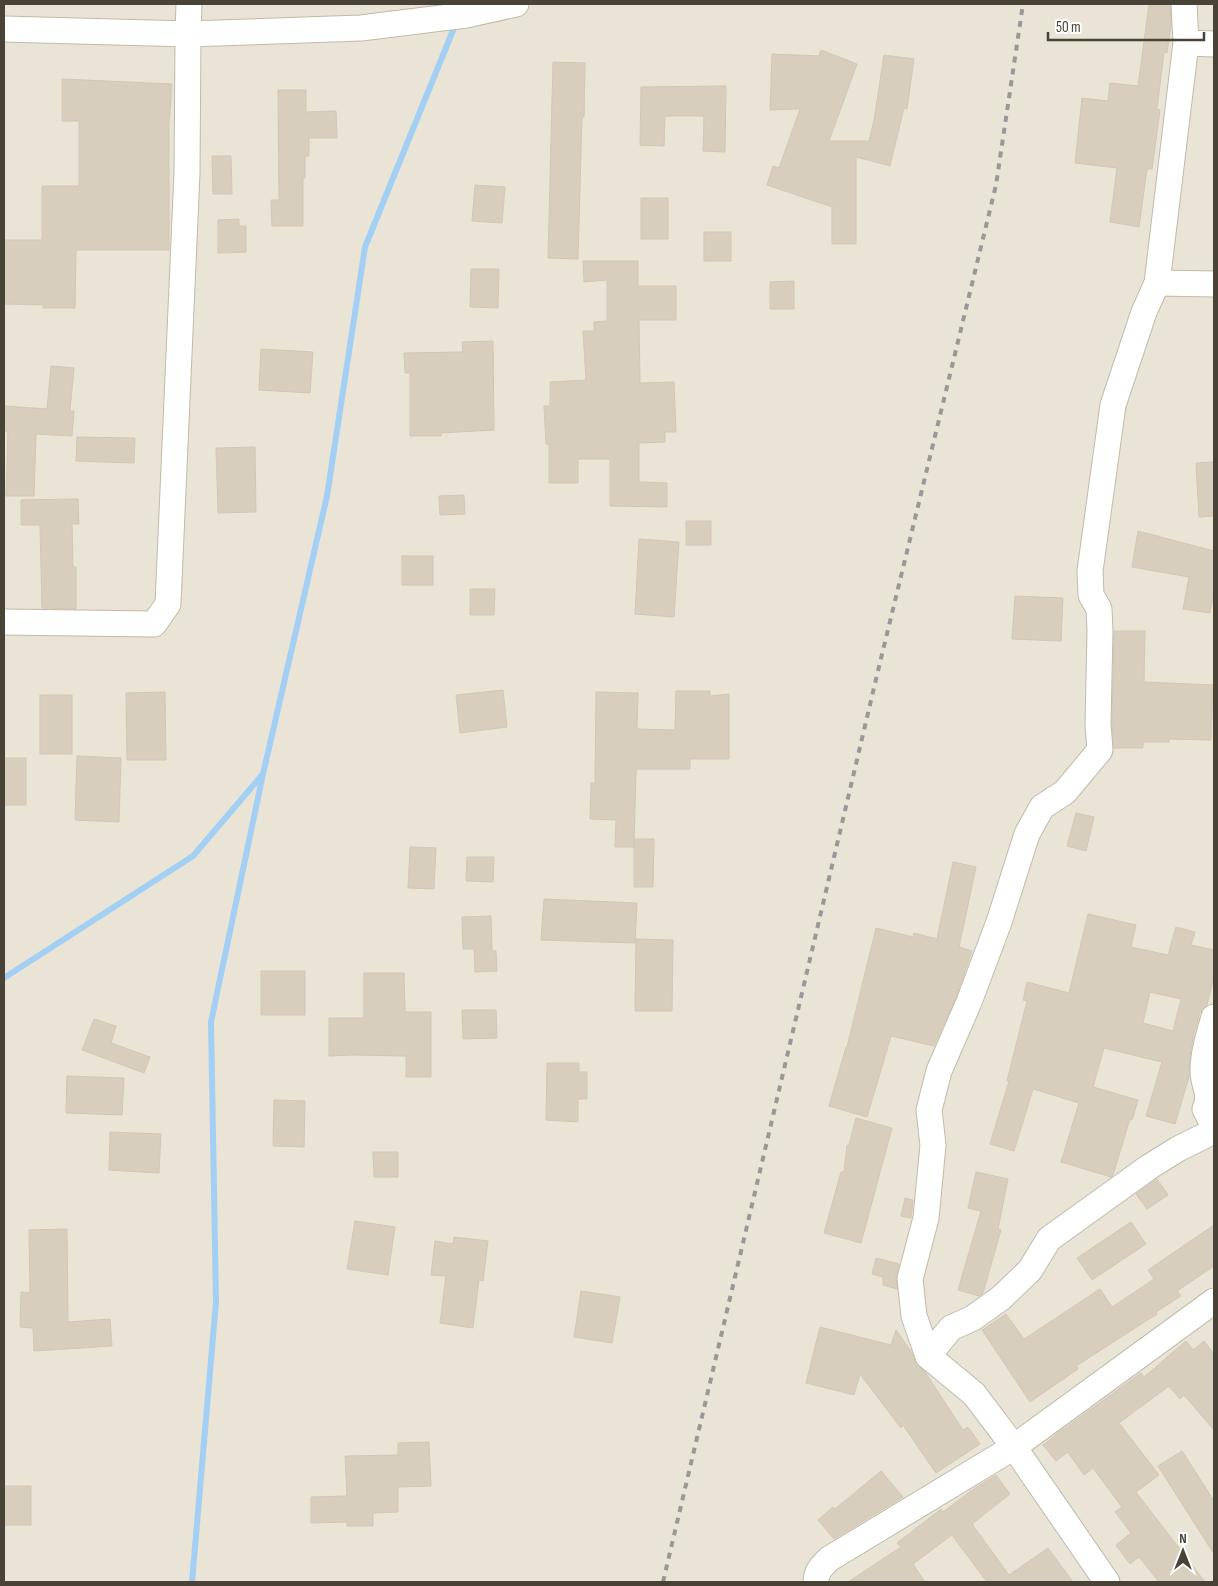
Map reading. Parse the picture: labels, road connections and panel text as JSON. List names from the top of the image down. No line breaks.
{"scale_bar":"50 m","north":"top"}
